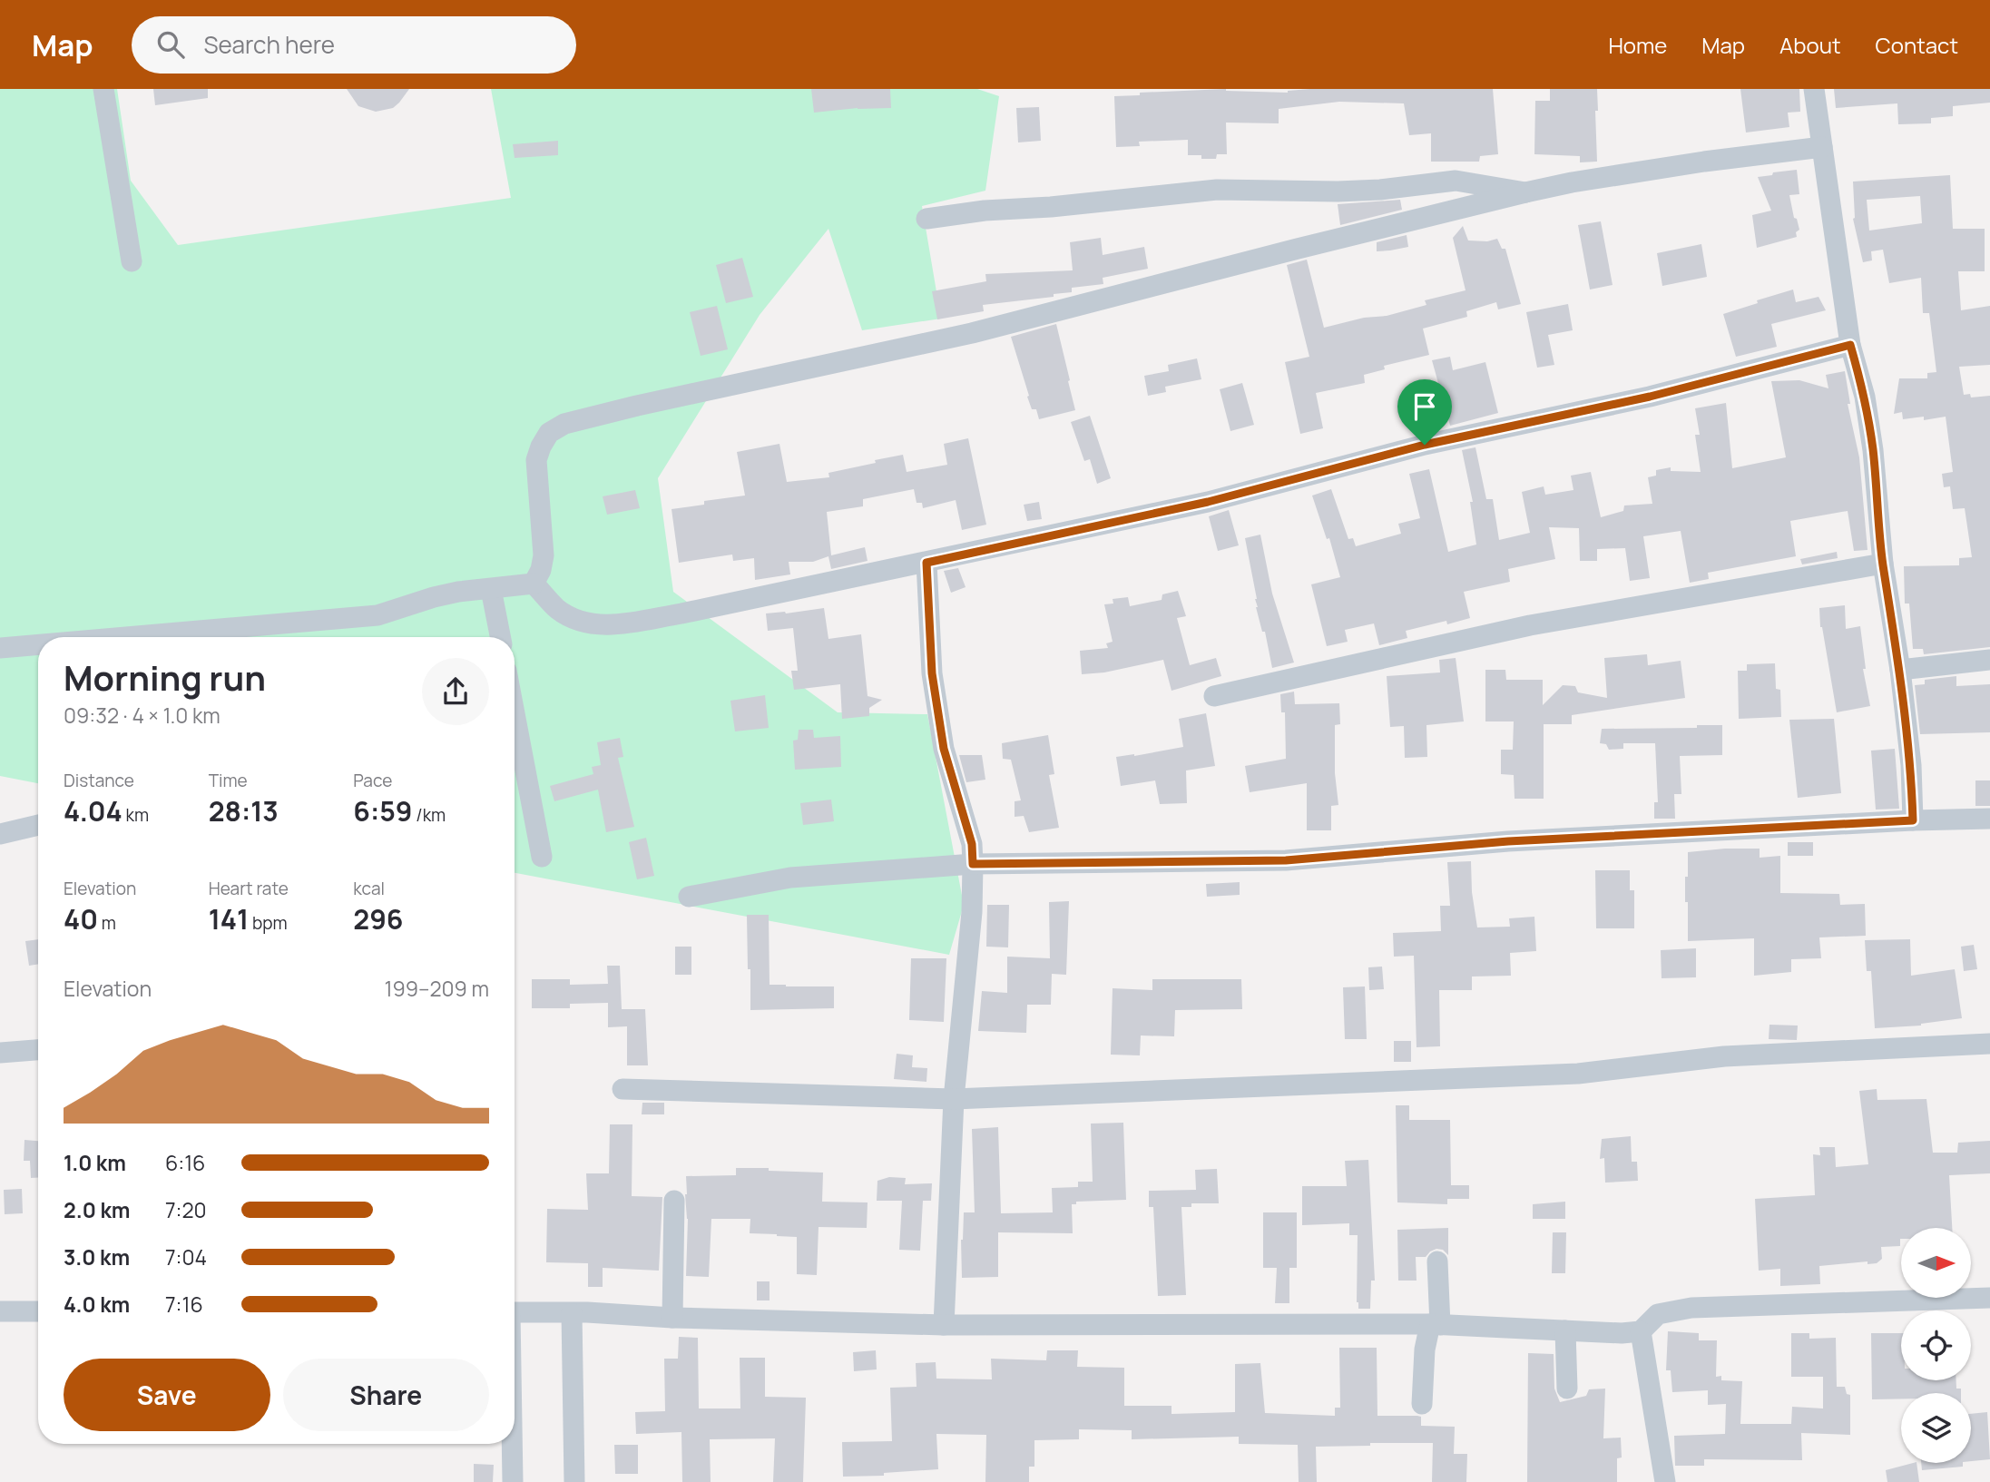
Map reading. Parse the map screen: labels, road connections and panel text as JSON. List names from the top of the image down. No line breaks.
{"north":"right","page":{"header":"Map","search":"Search here","nav":["Home","Map","About","Contact"],"heading":["Morning run","09:32 · 4 × 1.0 km"],"stats":[["Distance","4.04 km"],["Time","28:13"],["Pace","6:59 /km"],["Elevation","40 m"],["Heart rate","141 bpm"],["kcal","296"]],"chart":["Elevation","199–209 m"],"list":[{"name":"1.0 km","note":"6:16"},{"name":"2.0 km","note":"7:20"},{"name":"3.0 km","note":"7:04"},{"name":"4.0 km","note":"7:16"}],"buttons":["Save","Share"]}}
